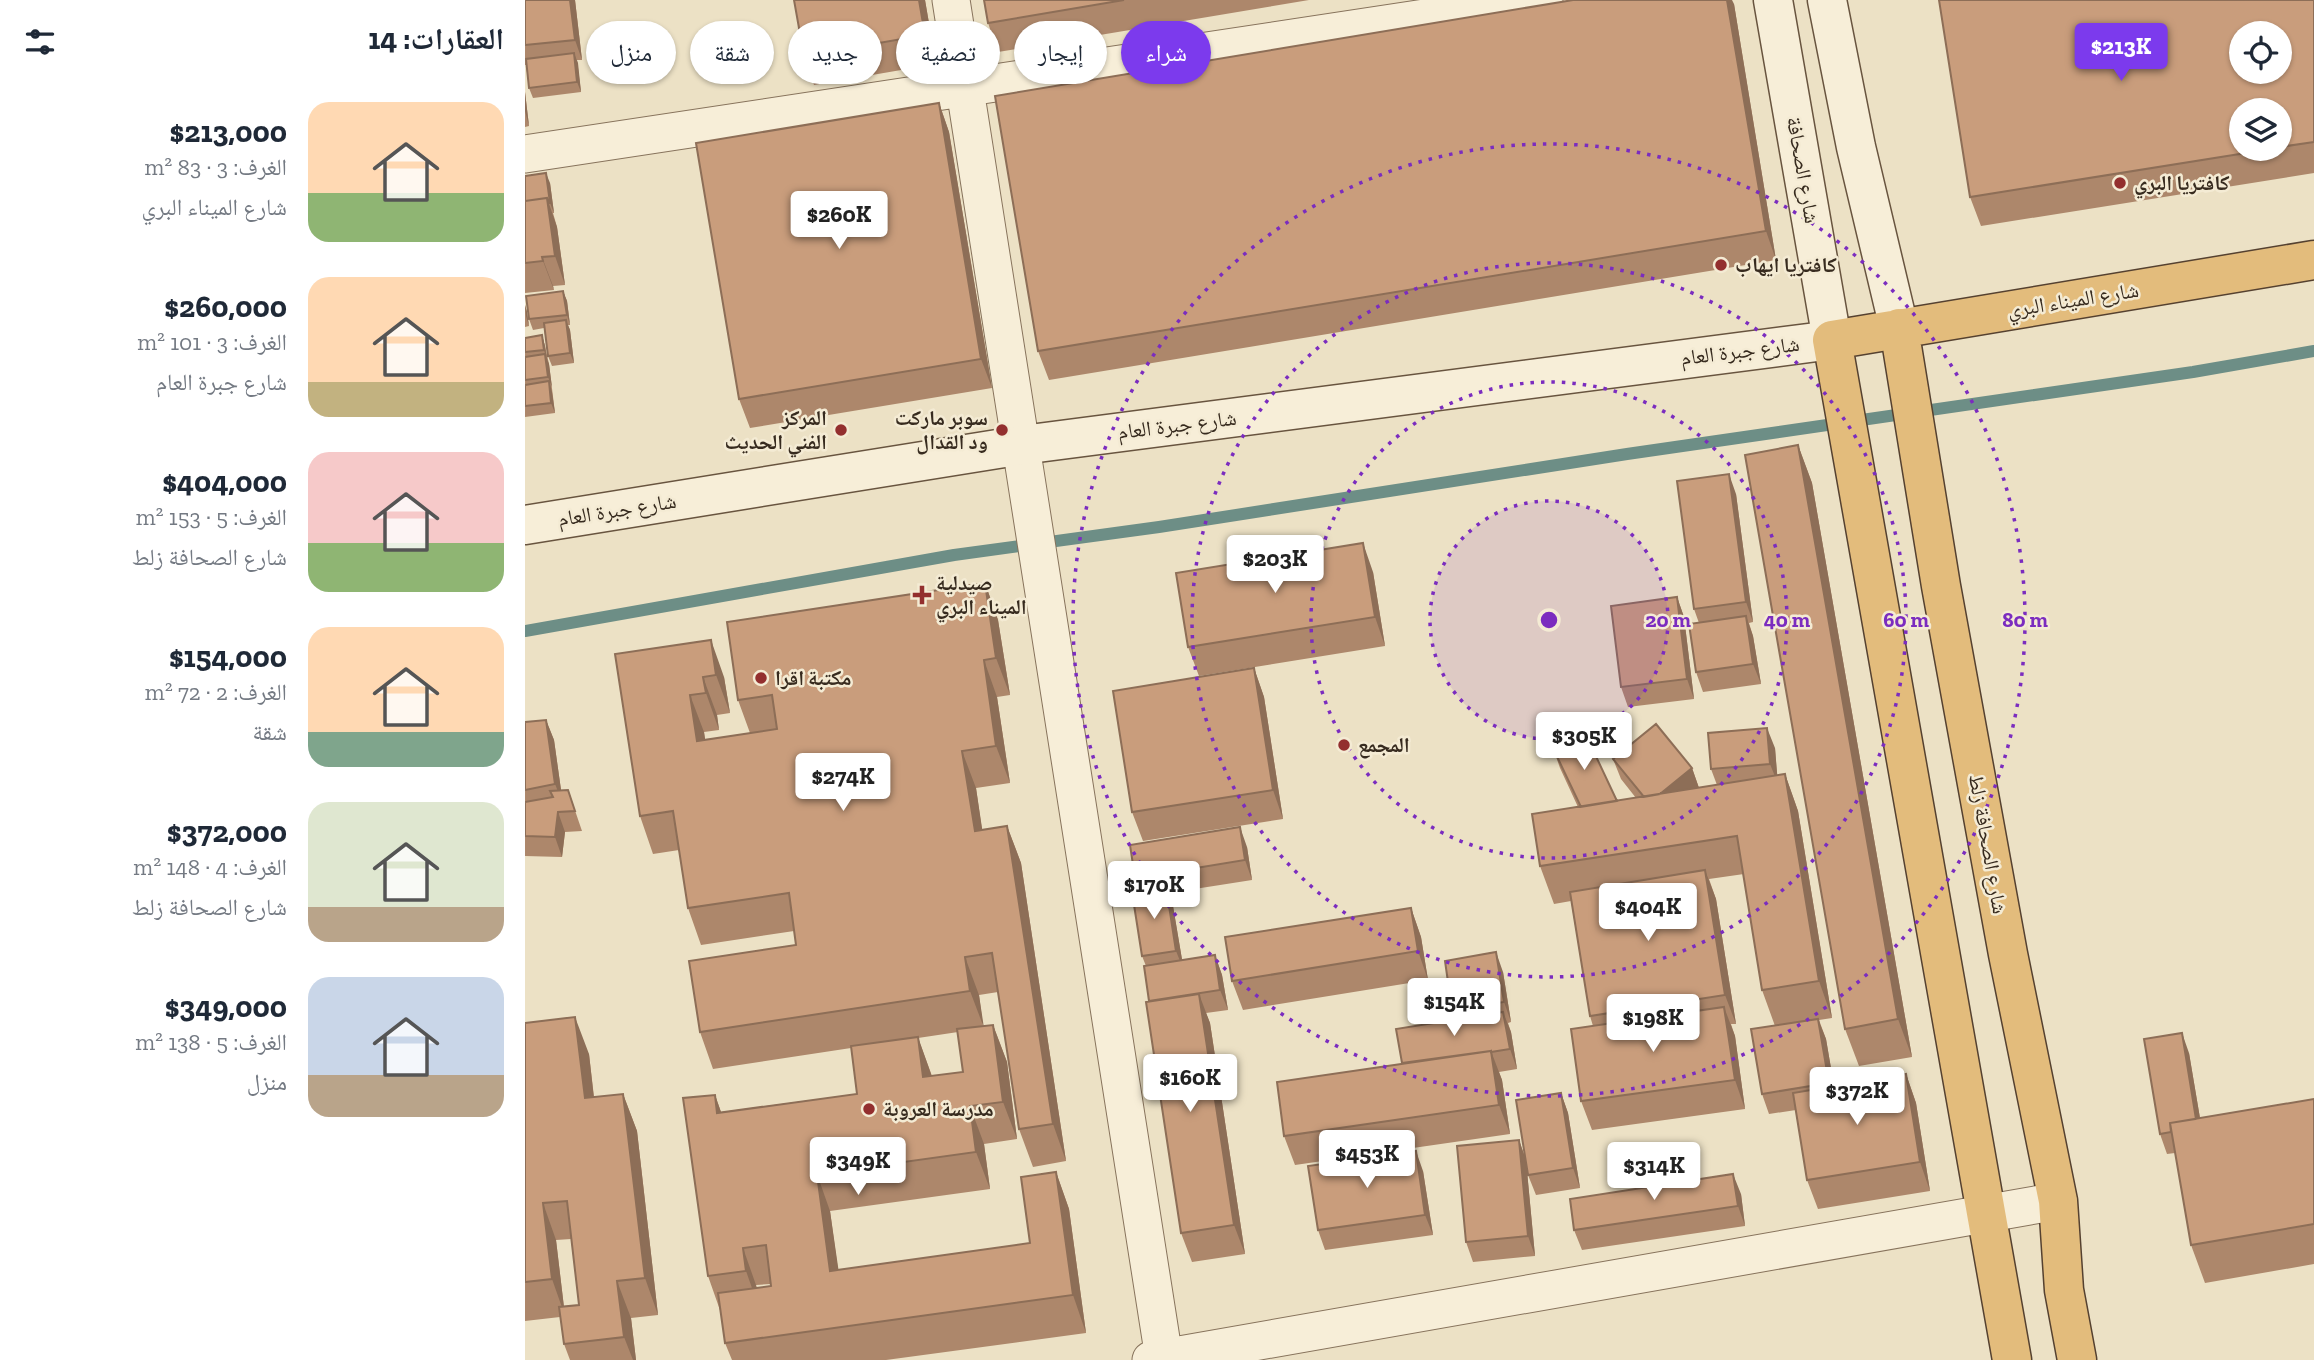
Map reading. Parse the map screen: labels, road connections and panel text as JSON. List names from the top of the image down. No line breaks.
{"streets":{"highway":["شارع الميناء البري","شارع الصحافة زلط"],"main road":["شارع الصحافة","شارع جبرة العام"]},"crossings":[["شارع الصحافة","شارع الميناء البري"],["شارع الصحافة","شارع جبرة العام"],["شارع الميناء البري","شارع جبرة العام"],["شارع الميناء البري","شارع الصحافة زلط"]],"places":{"other":["كافتريا البري","كافتريا ايهاب","المركز الفني الحديث","سوبر ماركت ود القدال","مكتبة اقرا","المجمع","مدرسة العروبة"],"health":["صيدلية الميناء البري"]},"page":{"heading":"العقارات: 14","chip":["شراء","إيجار","تصفية","جديد","شقة","منزل"],"price":["$213K","$260K","$203K","$305K","$274K","$170K","$404K","$154K","$198K","$160K","$372K","$453K","$349K","$314K"],"list":[{"name":"$213,000","note":"الغرف: 3 · 83 m² · شارع الميناء البري"},{"name":"$260,000","note":"الغرف: 3 · 101 m² · شارع جبرة العام"},{"name":"$404,000","note":"الغرف: 5 · 153 m² · شارع الصحافة زلط"},{"name":"$154,000","note":"الغرف: 2 · 72 m² · شقة"},{"name":"$372,000","note":"الغرف: 4 · 148 m² · شارع الصحافة زلط"},{"name":"$349,000","note":"الغرف: 5 · 138 m² · منزل"}]},"rings":["20 m","40 m","60 m","80 m"]}
